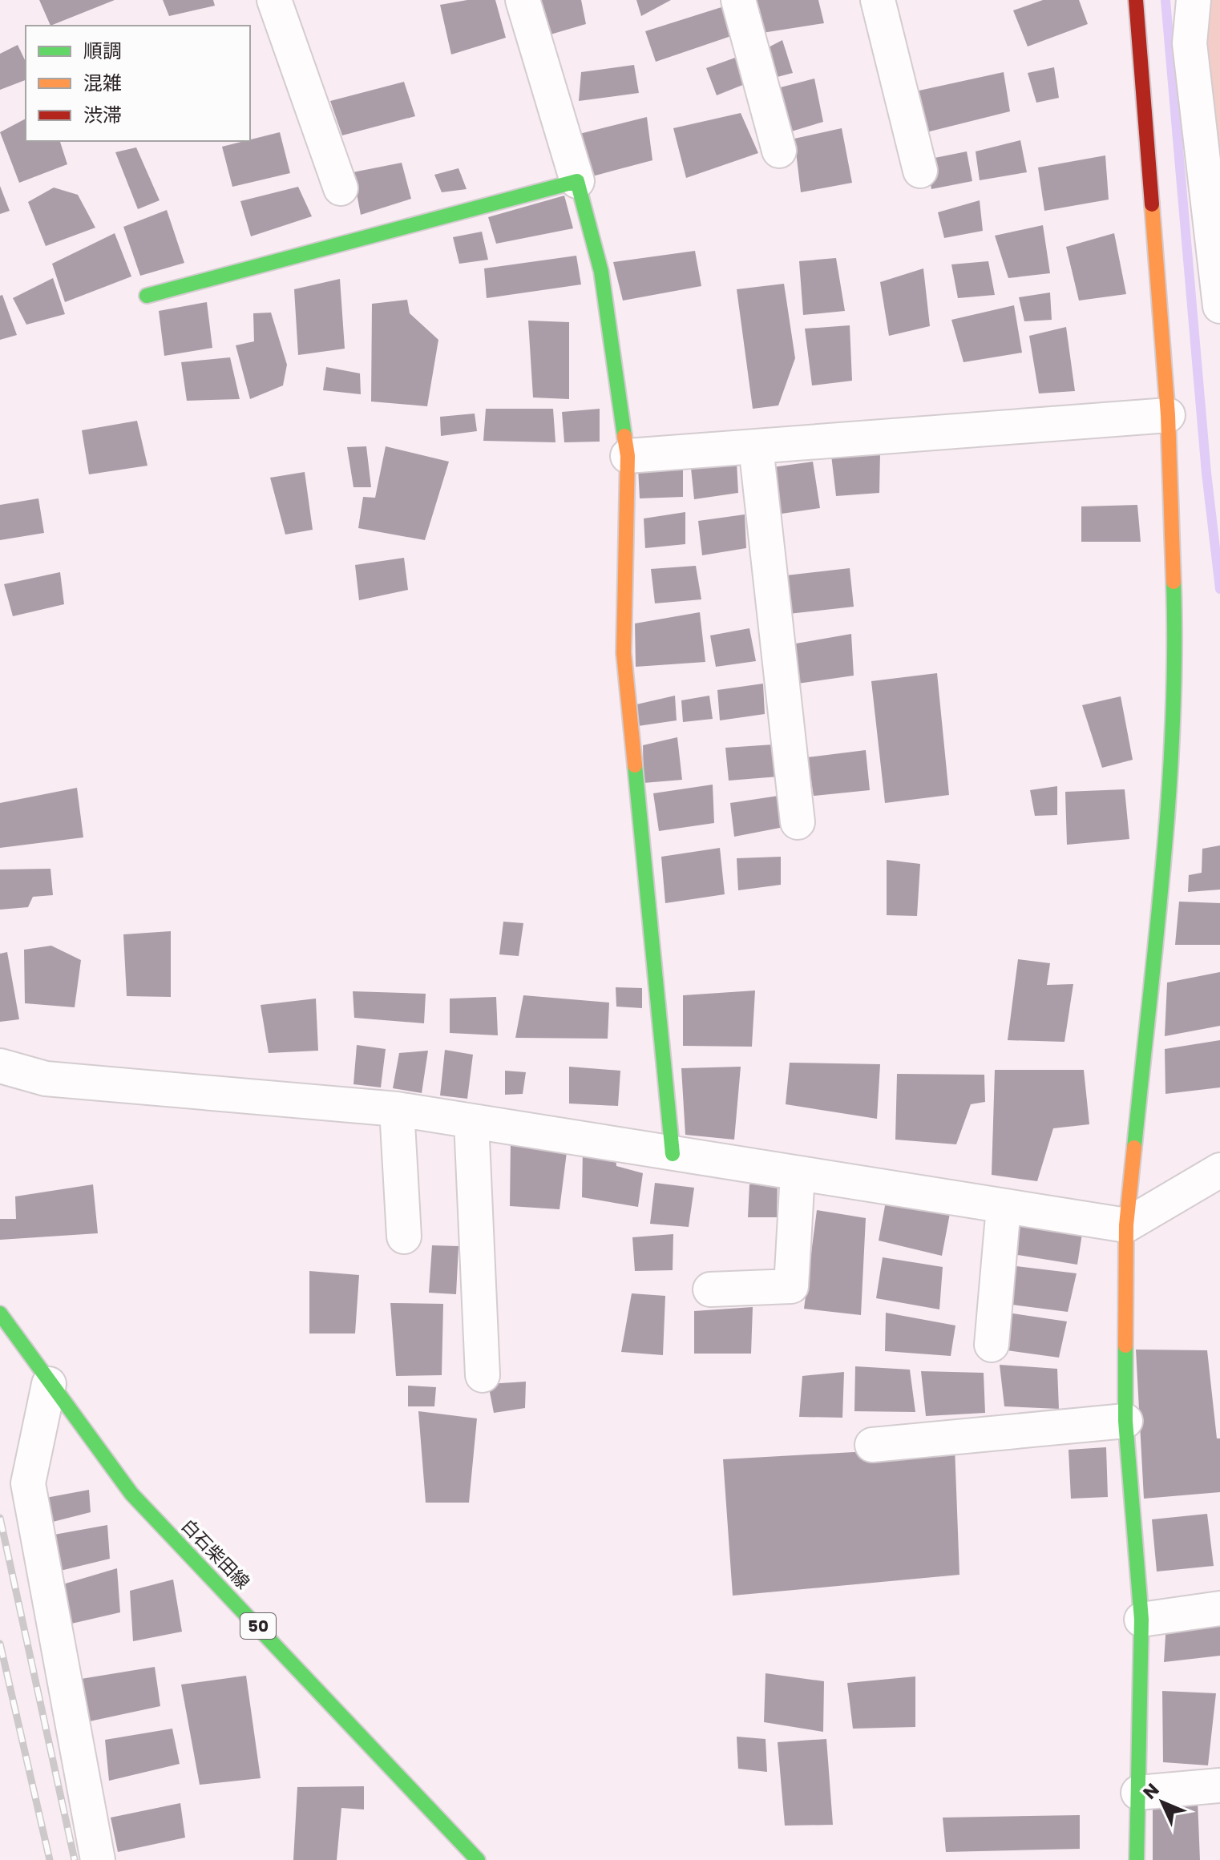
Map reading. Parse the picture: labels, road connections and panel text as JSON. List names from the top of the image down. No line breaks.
{"streets":{"street":["白石柴田線","50"]},"legend":["順調","混雑","渋滞"],"north":"top left"}
